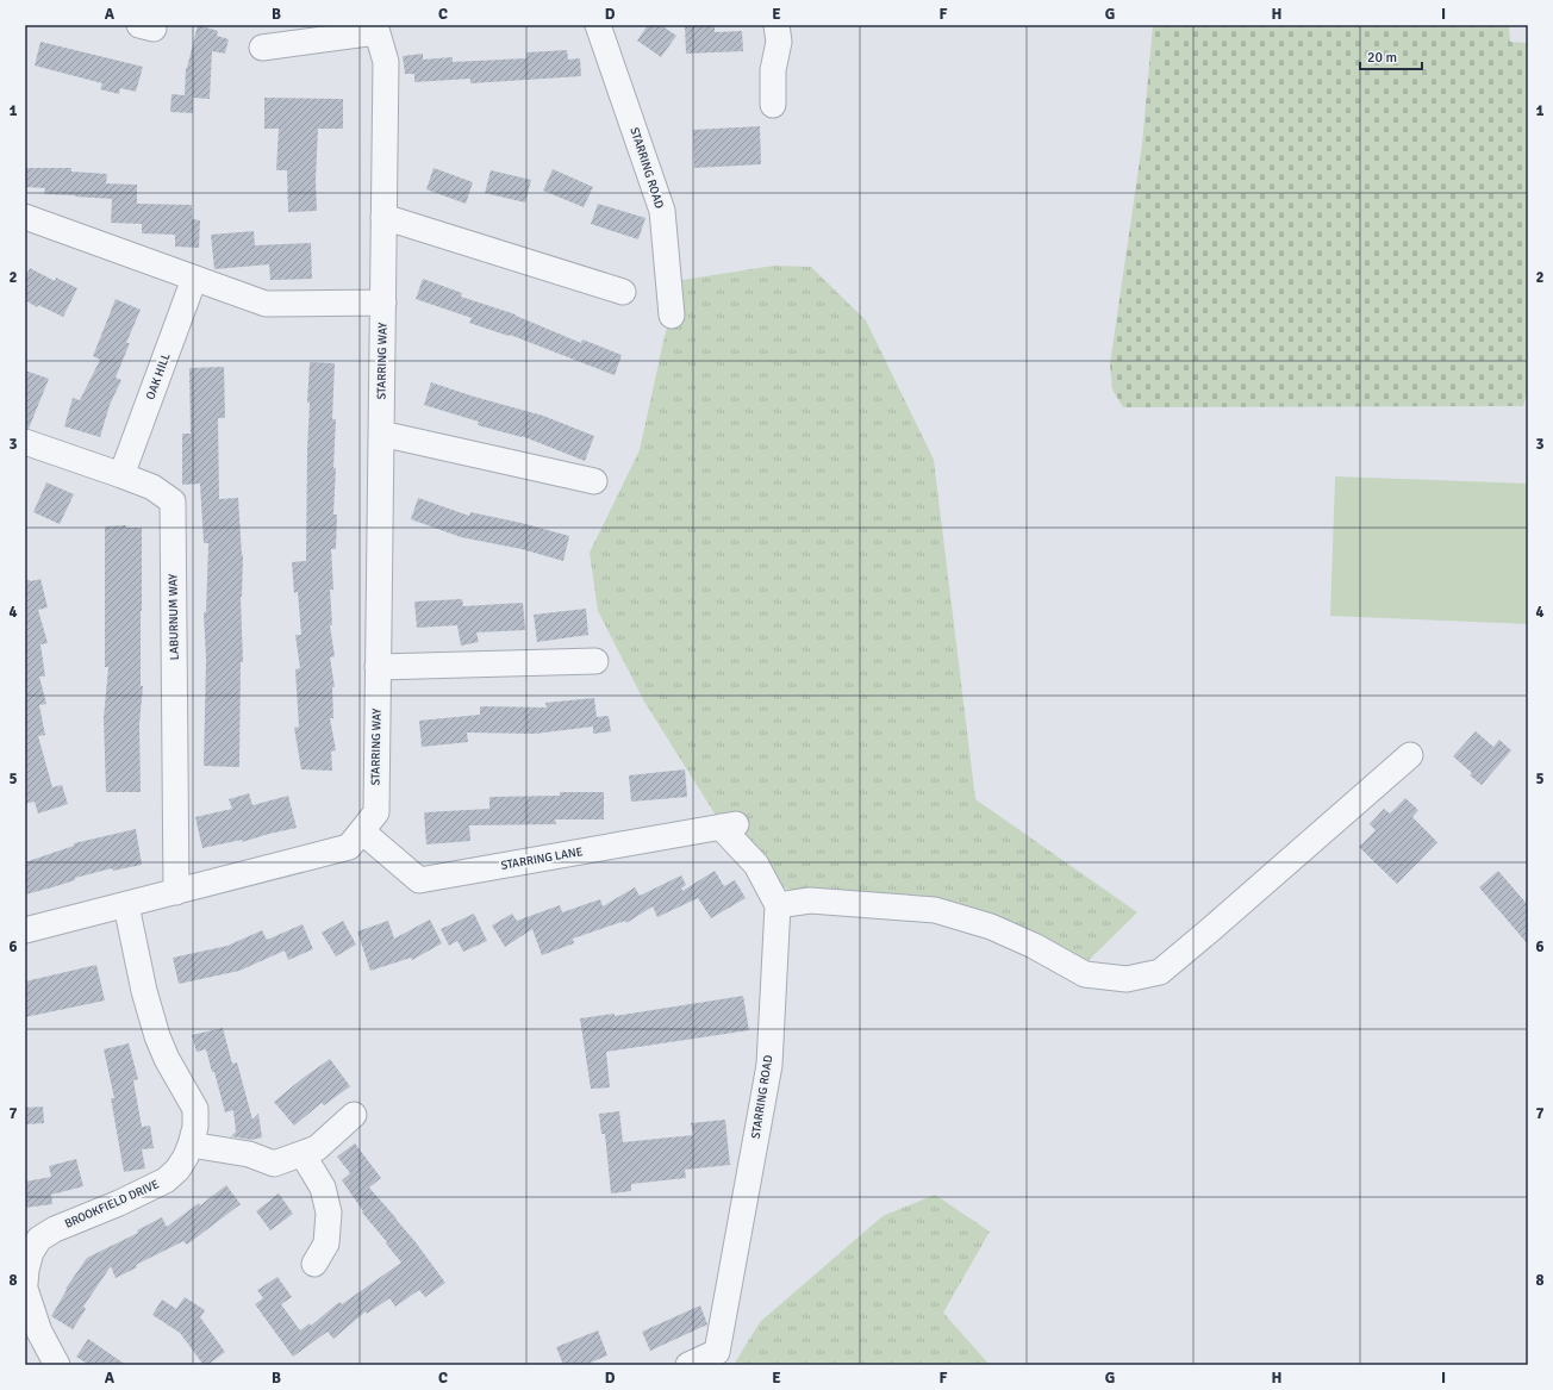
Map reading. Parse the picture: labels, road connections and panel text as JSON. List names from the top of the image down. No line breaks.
{"streets":{"street":["STARRING ROAD","STARRING WAY","OAK HILL","LABURNUM WAY","STARRING LANE","BROOKFIELD DRIVE"]},"crossings":[["STARRING ROAD","STARRING LANE"],["STARRING WAY","LABURNUM WAY"],["STARRING WAY","STARRING LANE"],["STARRING WAY","BROOKFIELD DRIVE"],["OAK HILL","LABURNUM WAY"]],"scale_bar":"20 m","grid":{"columns":["A","B","C","D","E","F","G","H","I"],"rows":["1","2","3","4","5","6","7","8"]}}
